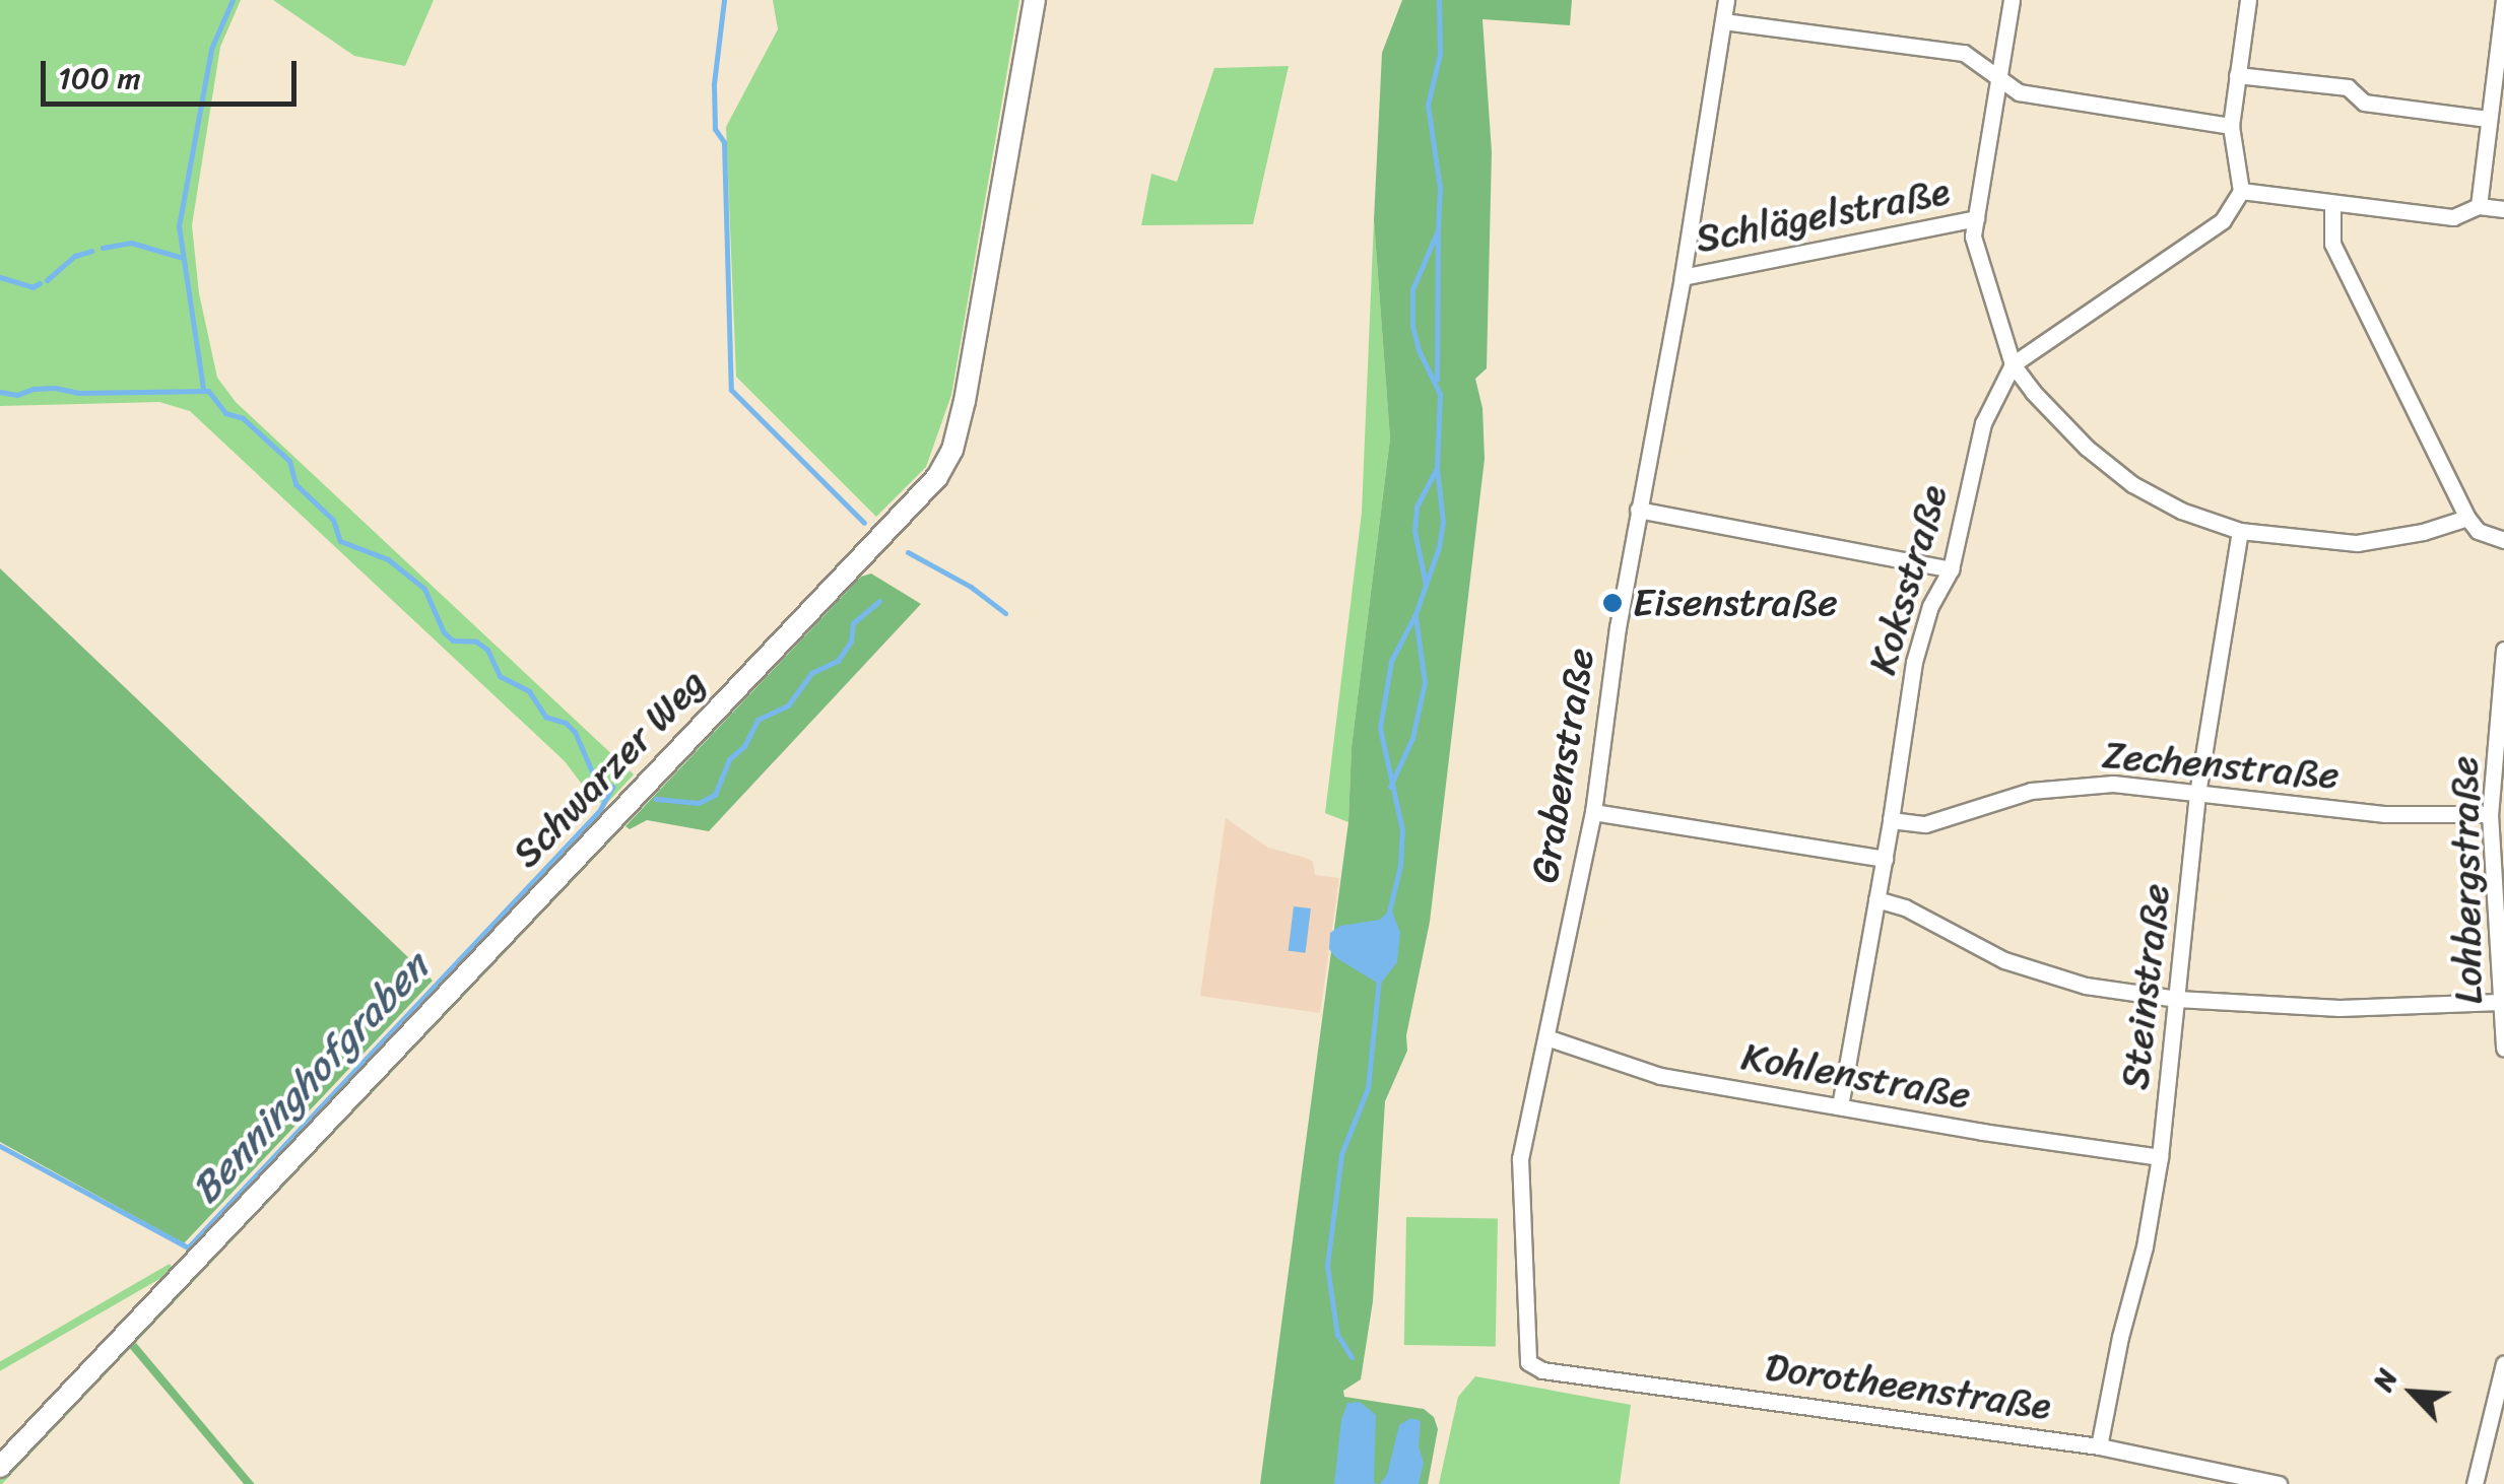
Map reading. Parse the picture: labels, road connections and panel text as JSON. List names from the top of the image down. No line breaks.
{"streets":{"street":["Schlägelstraße","Koksstraße","Grabenstraße","Zechenstraße","Schwarzer Weg","Lohbergstraße","Steinstraße","Kohlenstraße","Dorotheenstraße"]},"crossings":[["Schlägelstraße","Grabenstraße"],["Koksstraße","Zechenstraße"],["Koksstraße","Kohlenstraße"],["Grabenstraße","Kohlenstraße"],["Grabenstraße","Dorotheenstraße"],["Zechenstraße","Lohbergstraße"],["Zechenstraße","Steinstraße"],["Steinstraße","Kohlenstraße"],["Steinstraße","Dorotheenstraße"]],"water":["Benninghofgraben"],"places":["Eisenstraße"],"scale_bar":"100 m","north":"top left"}
